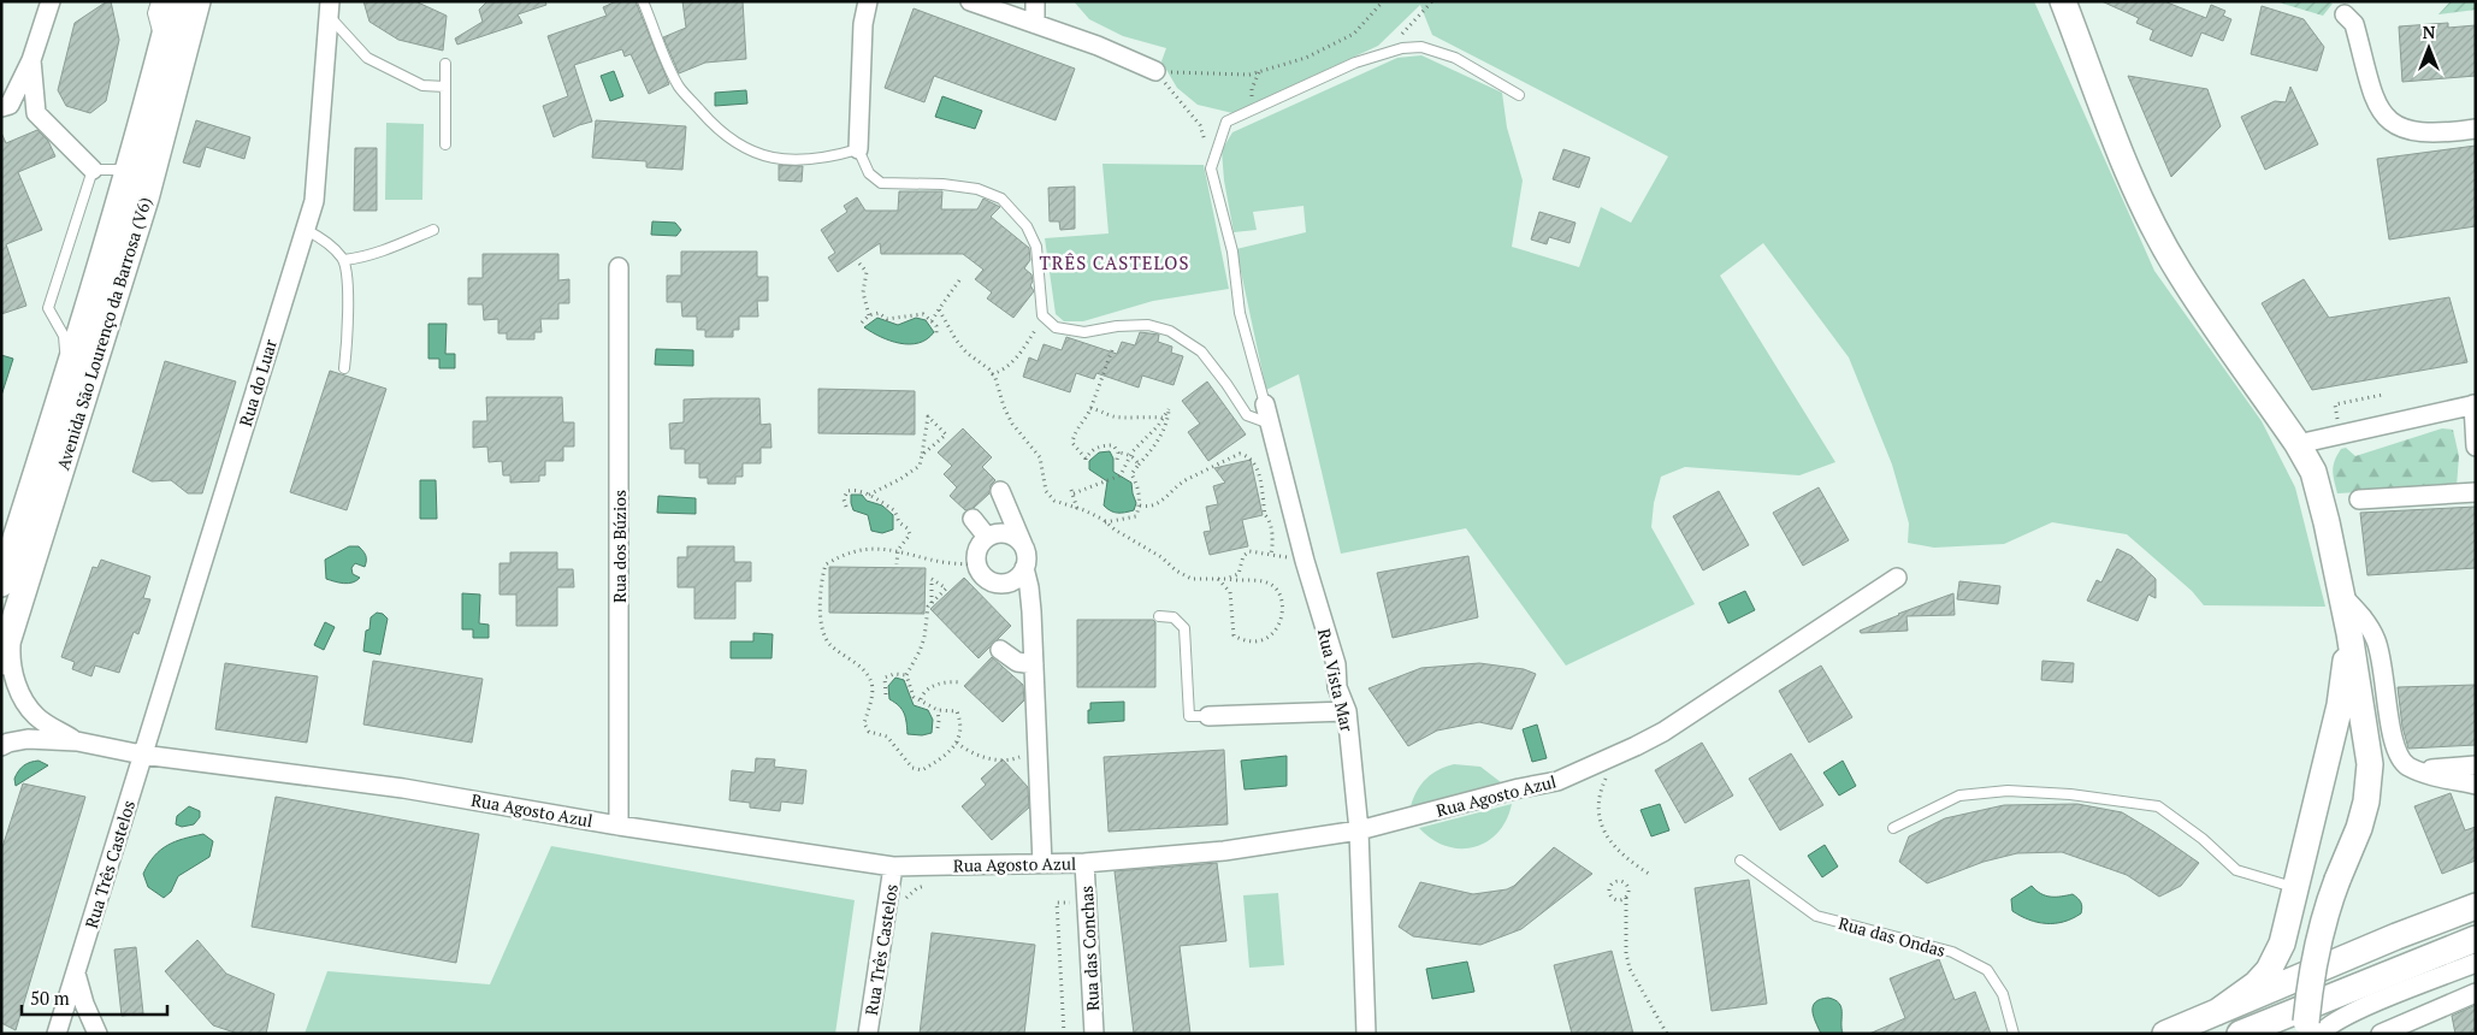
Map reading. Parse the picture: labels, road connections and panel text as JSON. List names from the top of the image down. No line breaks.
{"streets":{"main road":["Avenida São Lourenço da Barrosa (V6)"],"street":["Rua do Luar","Rua dos Búzios","Rua Vista Mar","Rua Agosto Azul","Rua Três Castelos","Rua das Conchas"],"lane":["Rua das Ondas"]},"crossings":[["Avenida São Lourenço da Barrosa (V6)","Rua Agosto Azul"],["Rua do Luar","Rua Agosto Azul"],["Rua do Luar","Rua Três Castelos"],["Rua dos Búzios","Rua Agosto Azul"],["Rua Vista Mar","Rua Agosto Azul"],["Rua Agosto Azul","Rua Três Castelos"],["Rua Agosto Azul","Rua das Conchas"]],"districts":["TRÊS CASTELOS"],"scale_bar":"50 m","north":"top"}
